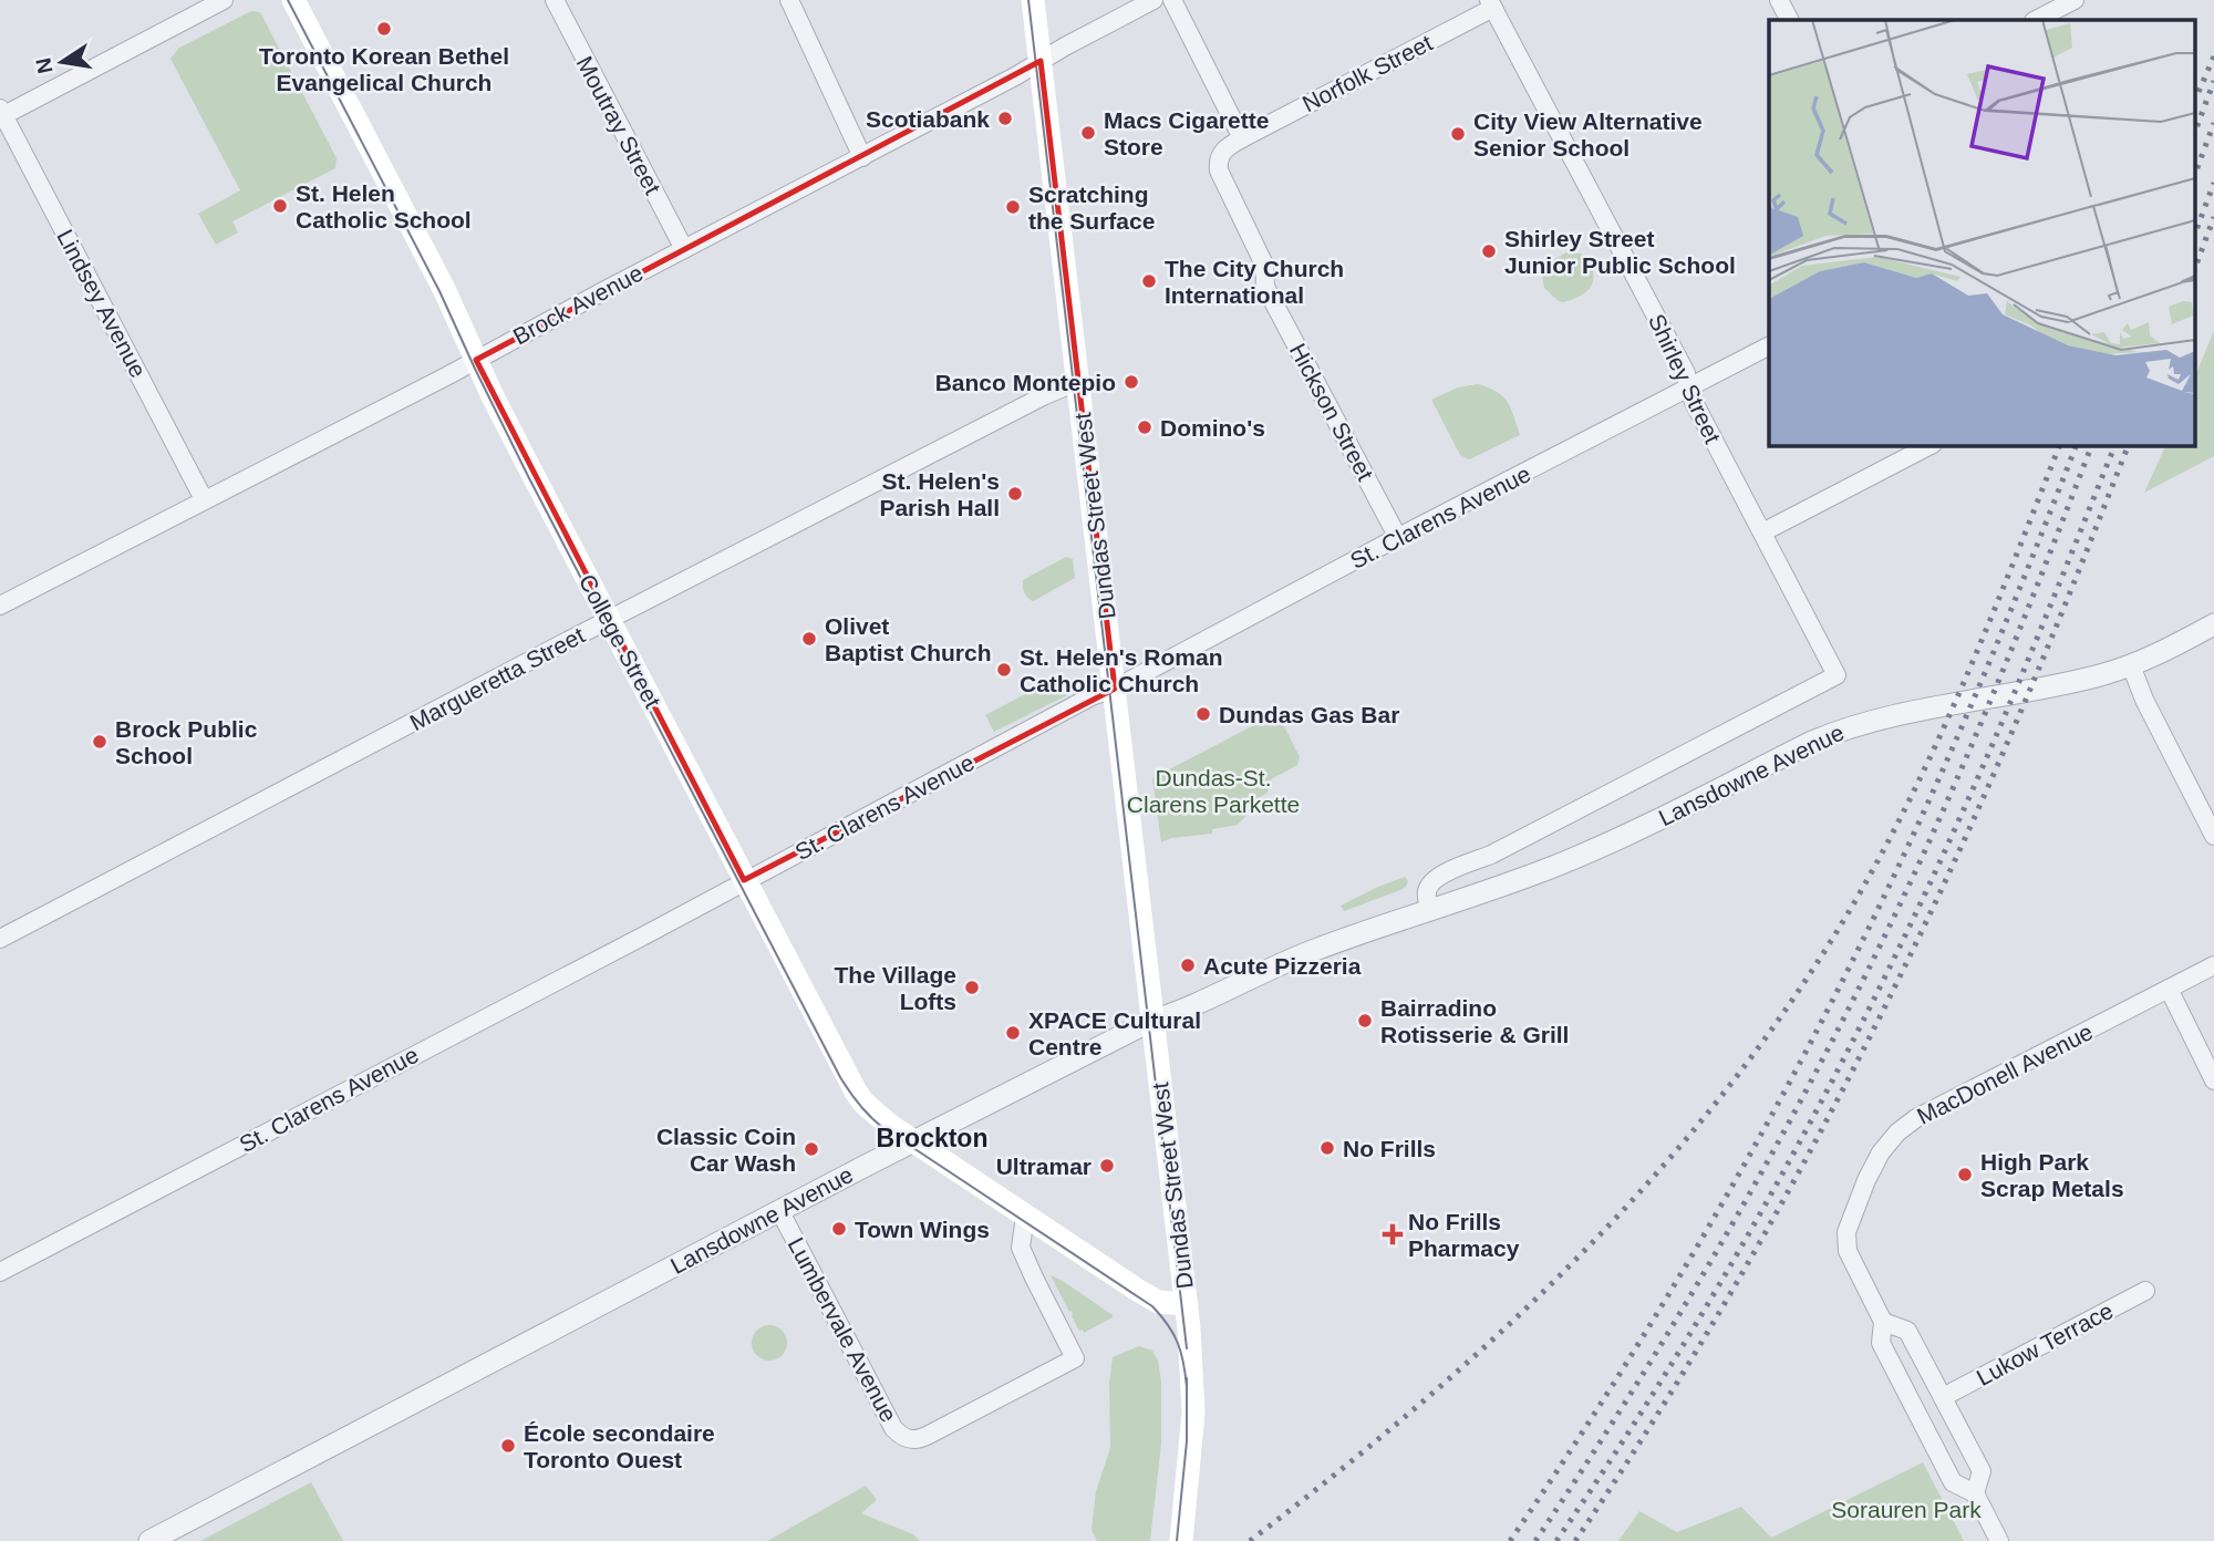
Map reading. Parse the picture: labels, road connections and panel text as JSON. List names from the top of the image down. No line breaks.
{"streets":{"main road":["Dundas Street West","College Street"],"street":["Norfolk Street","Moutray Street","Lindsey Avenue","Brock Avenue","Shirley Street","Hickson Street","St. Clarens Avenue","Margueretta Street","Lansdowne Avenue","MacDonell Avenue","Lumbervale Avenue","Lukow Terrace"]},"crossings":[["Norfolk Street","Shirley Street"],["Norfolk Street","Hickson Street"],["Moutray Street","Brock Avenue"],["Lindsey Avenue","Brock Avenue"],["Brock Avenue","Dundas Street West"],["Brock Avenue","College Street"],["Shirley Street","St. Clarens Avenue"],["Shirley Street","Lansdowne Avenue"],["Hickson Street","St. Clarens Avenue"],["Dundas Street West","St. Clarens Avenue"],["Dundas Street West","College Street"],["Dundas Street West","Margueretta Street"],["Dundas Street West","Lansdowne Avenue"],["St. Clarens Avenue","College Street"],["College Street","Margueretta Street"],["College Street","Lansdowne Avenue"],["College Street","Lumbervale Avenue"],["Lansdowne Avenue","Lumbervale Avenue"]],"districts":["Brockton"],"parks":["Dundas-St. Clarens Parkette","Sorauren Park"],"places":{"other":["Toronto Korean Bethel Evangelical Church","Scotiabank","Macs Cigarette Store","City View Alternative Senior School","St. Helen Catholic School","Scratching the Surface","Shirley Street Junior Public School","The City Church International","Banco Montepio","Domino's","St. Helen's Parish Hall","Olivet Baptist Church","St. Helen's Roman Catholic Church","Dundas Gas Bar","Brock Public School","Acute Pizzeria","The Village Lofts","Bairradino Rotisserie & Grill","XPACE Cultural Centre","No Frills","Classic Coin Car Wash","Ultramar","High Park Scrap Metals","Town Wings","École secondaire Toronto Ouest"],"health":["No Frills Pharmacy"]},"north":"left"}
